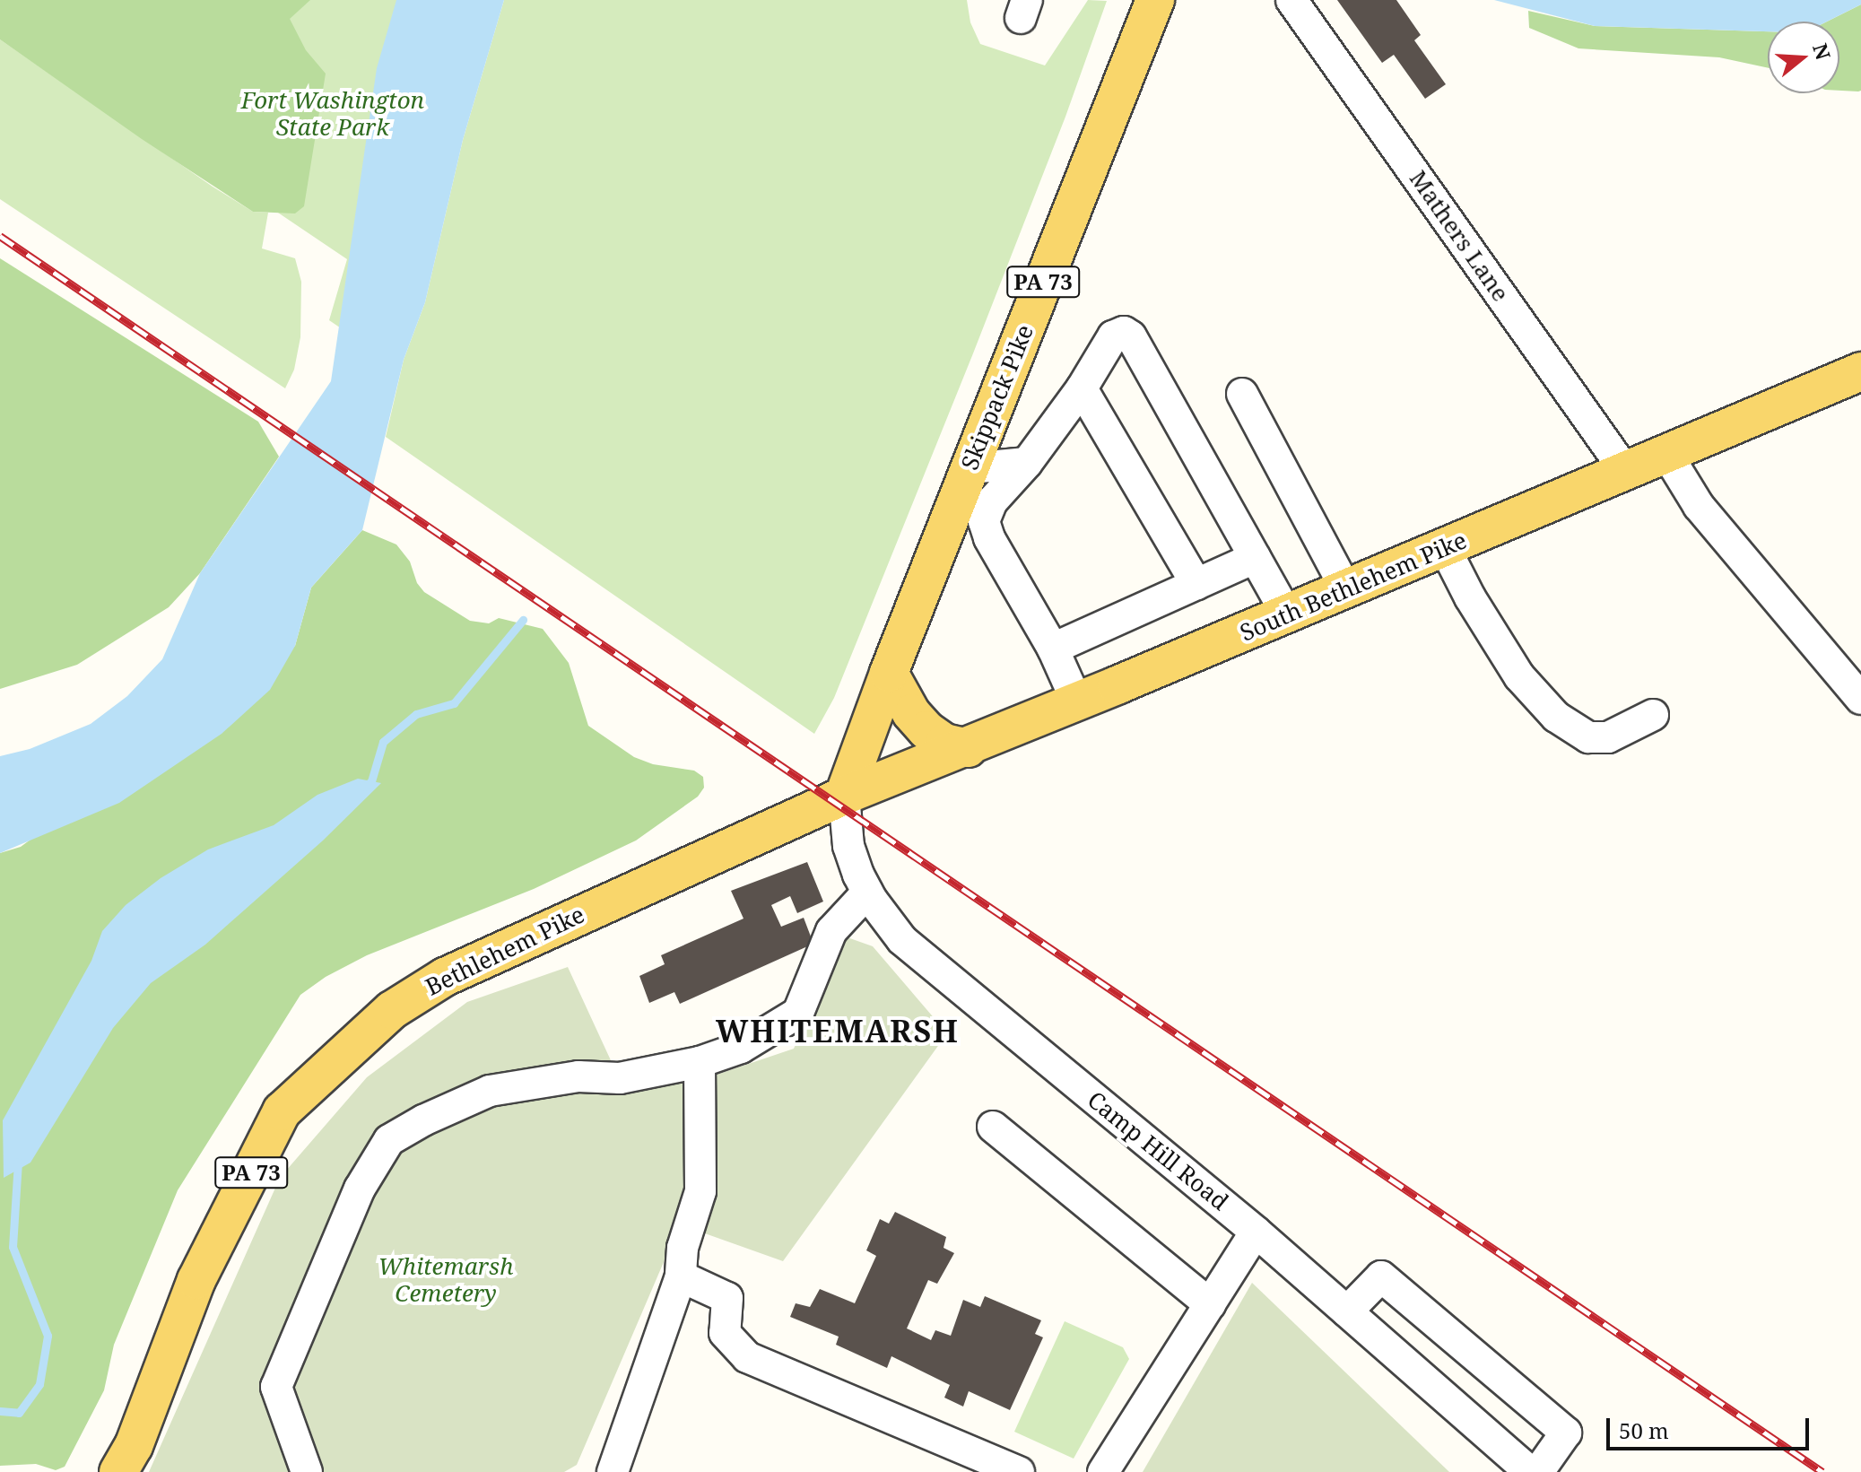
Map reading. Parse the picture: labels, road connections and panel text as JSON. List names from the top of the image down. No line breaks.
{"streets":{"main road":["PA 73","Skippack Pike","South Bethlehem Pike","Bethlehem Pike"],"street":["Mathers Lane","Camp Hill Road"]},"crossings":[["Mathers Lane","South Bethlehem Pike"],["Skippack Pike","South Bethlehem Pike"],["Skippack Pike","Bethlehem Pike"],["Skippack Pike","Camp Hill Road"],["South Bethlehem Pike","Bethlehem Pike"],["South Bethlehem Pike","Camp Hill Road"],["Bethlehem Pike","Camp Hill Road"]],"districts":["WHITEMARSH"],"parks":["Fort Washington State Park","Whitemarsh Cemetery"],"scale_bar":"50 m","north":"right"}
